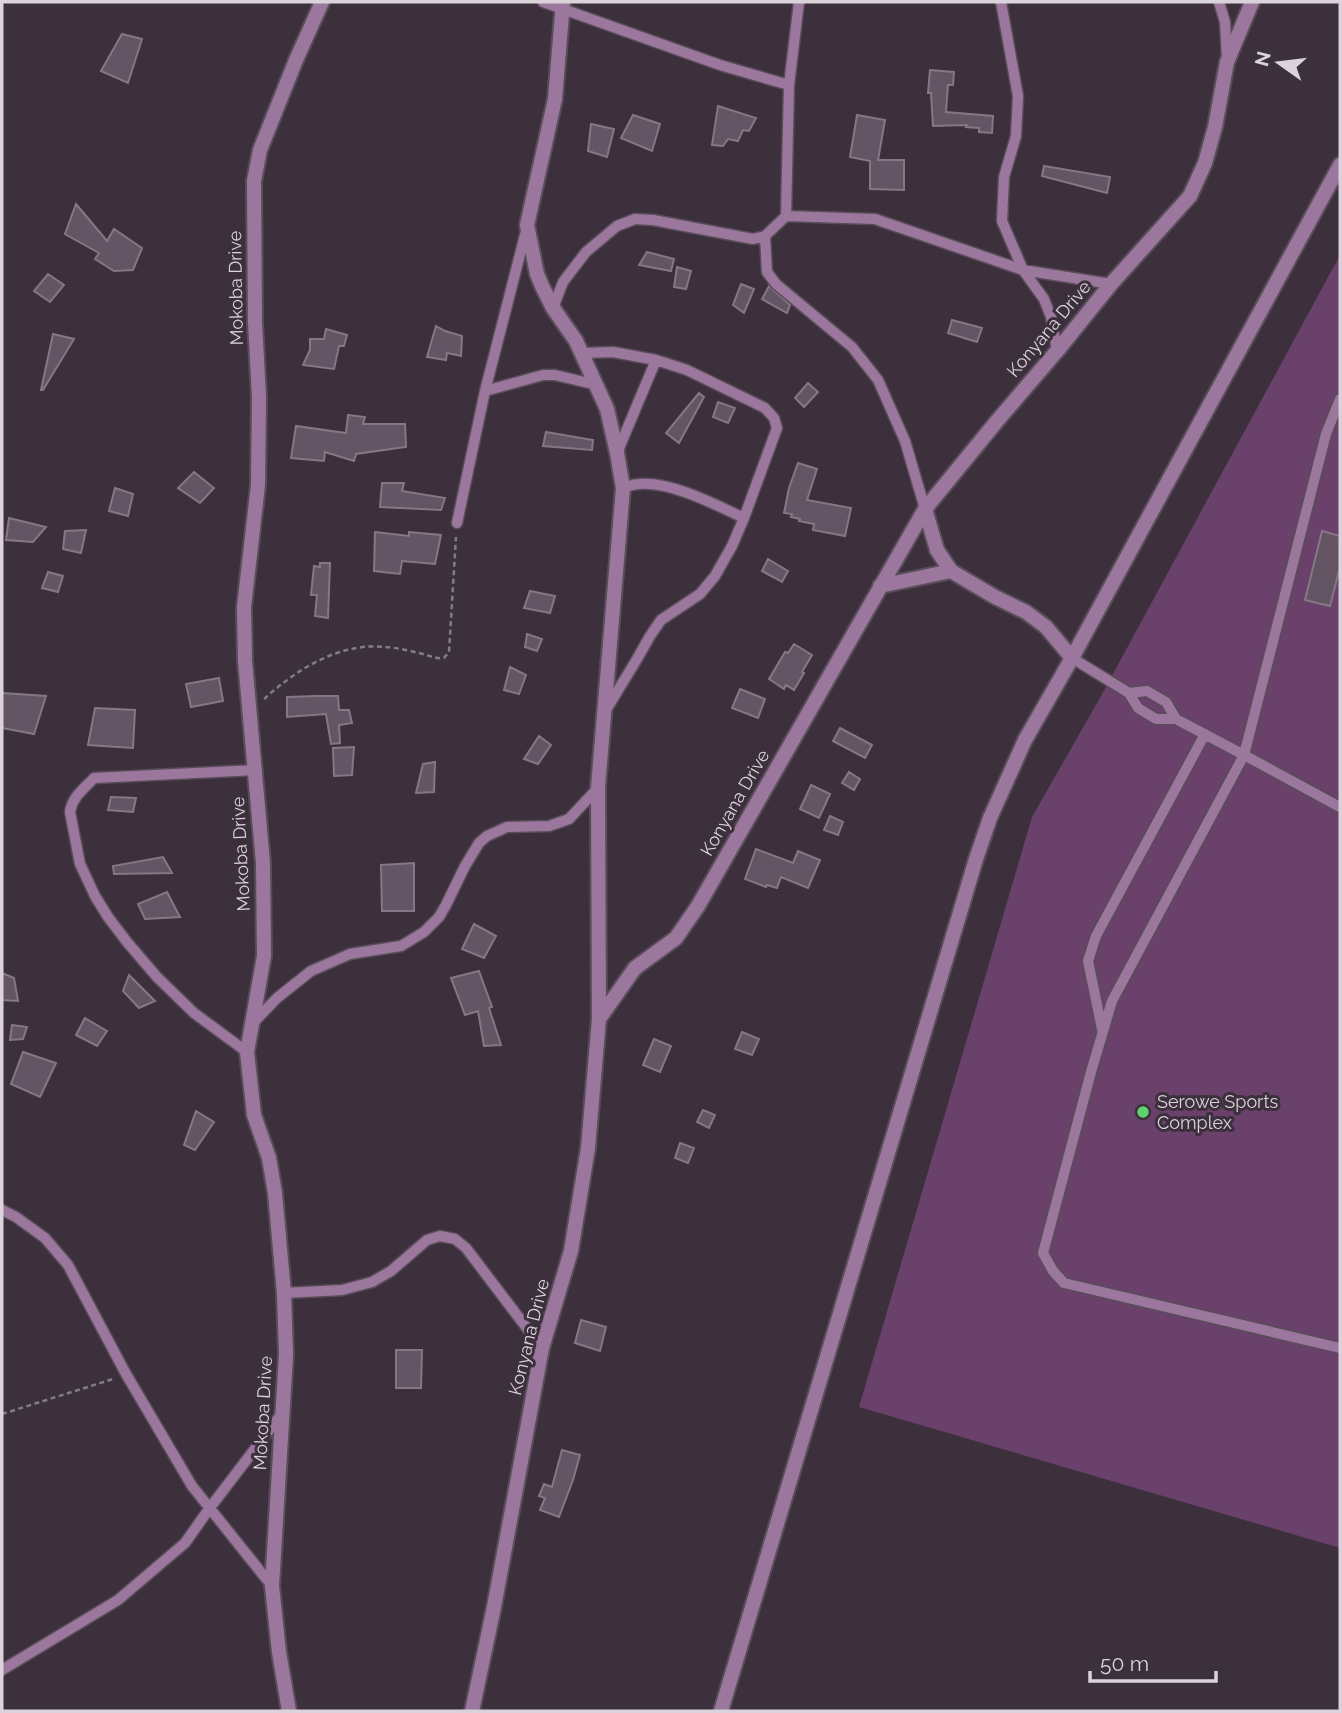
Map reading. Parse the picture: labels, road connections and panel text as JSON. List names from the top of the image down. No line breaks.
{"streets":{"street":["Mokoba Drive","Konyana Drive"]},"places":["Serowe Sports Complex"],"scale_bar":"50 m","north":"left"}
